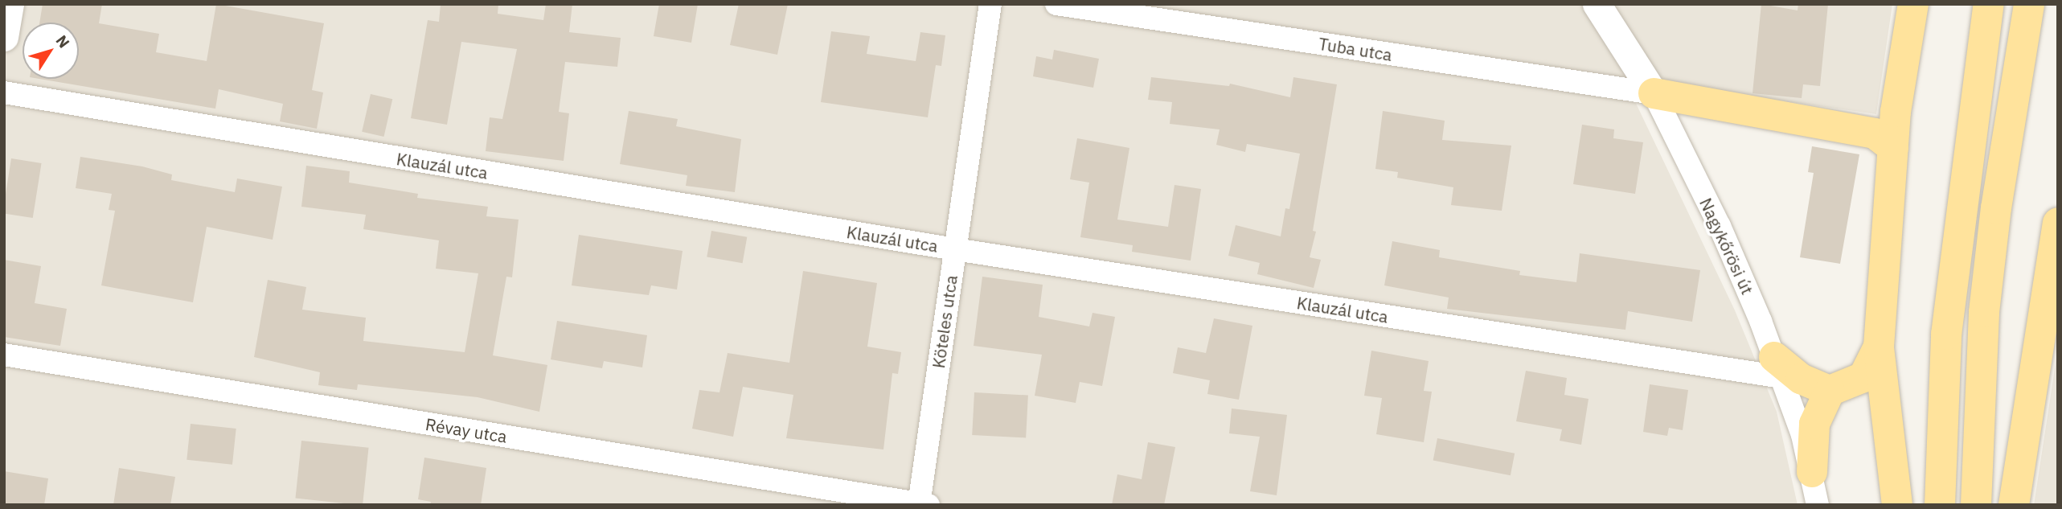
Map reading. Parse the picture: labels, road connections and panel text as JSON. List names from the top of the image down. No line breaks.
{"streets":{"street":["Tuba utca","Klauzál utca","Nagykőrösi út","Köteles utca","Révay utca"]},"crossings":[["Tuba utca","Nagykőrösi út"],["Klauzál utca","Nagykőrösi út"],["Klauzál utca","Köteles utca"],["Köteles utca","Révay utca"]],"north":"top right"}
